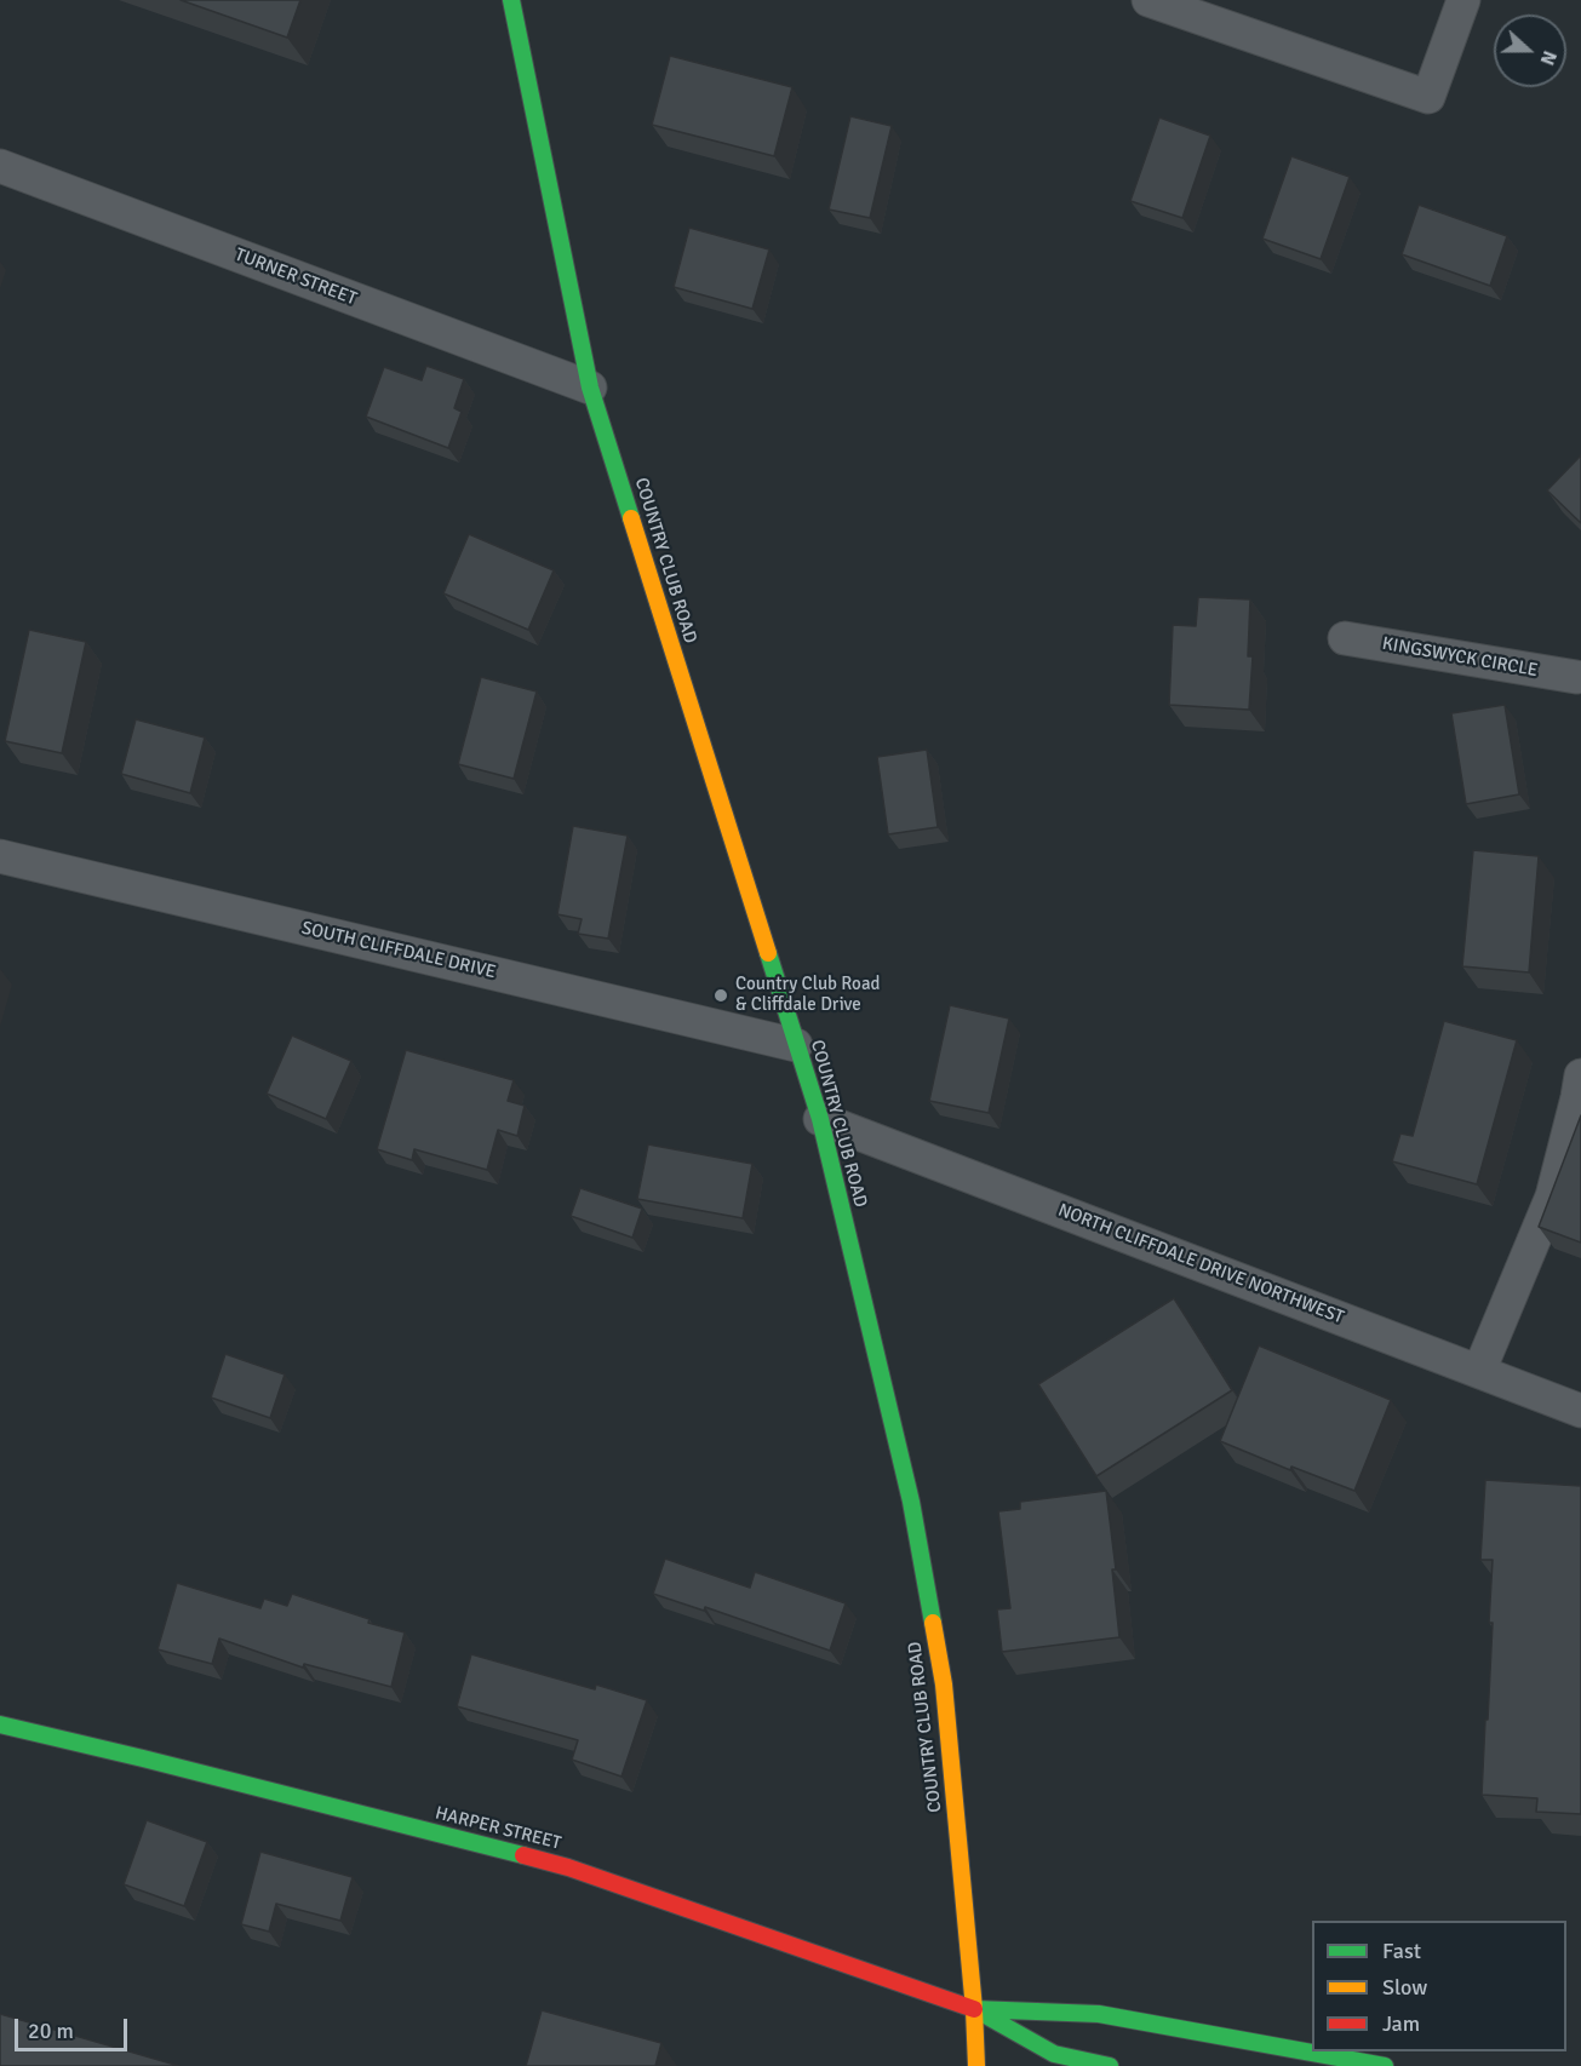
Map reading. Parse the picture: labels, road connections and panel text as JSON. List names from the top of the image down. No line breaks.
{"streets":{"main road":["COUNTRY CLUB ROAD","HARPER STREET"],"street":["TURNER STREET","KINGSWYCK CIRCLE","SOUTH CLIFFDALE DRIVE","NORTH CLIFFDALE DRIVE NORTHWEST"]},"crossings":[["TURNER STREET","COUNTRY CLUB ROAD"],["COUNTRY CLUB ROAD","SOUTH CLIFFDALE DRIVE"],["COUNTRY CLUB ROAD","NORTH CLIFFDALE DRIVE NORTHWEST"],["COUNTRY CLUB ROAD","HARPER STREET"]],"places":["Country Club Road & Cliffdale Drive"],"legend":["Fast","Slow","Jam"],"scale_bar":"20 m","north":"right"}
